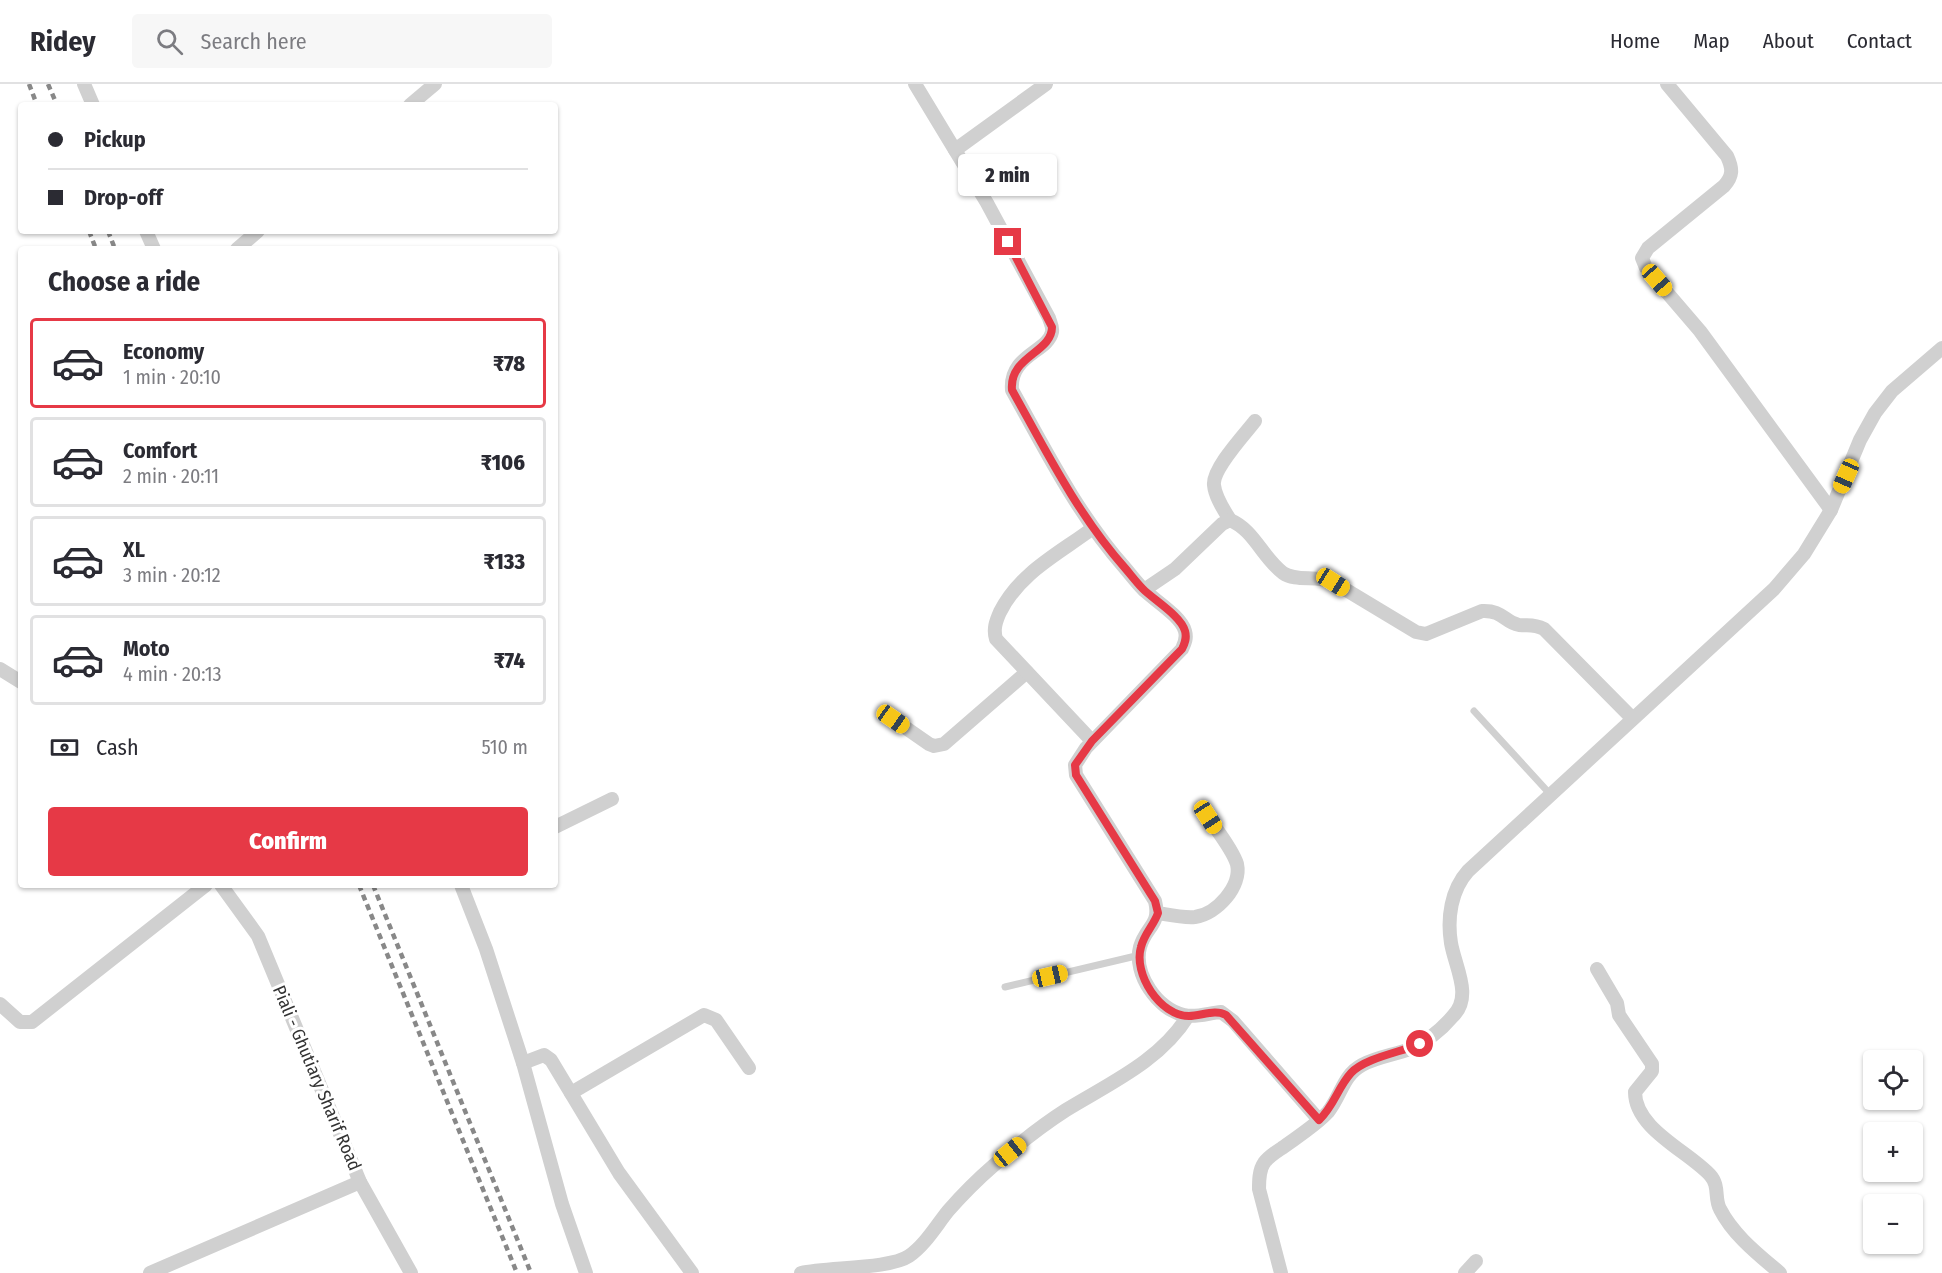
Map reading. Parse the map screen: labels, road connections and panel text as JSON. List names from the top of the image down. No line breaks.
{"streets":{"street":["Piali - Ghutiary Sharif Road"]},"page":{"header":"Ridey","search":"Search here","nav":["Home","Map","About","Contact"],"banner":["Pickup","Drop-off"],"bubble":"2 min","heading":"Choose a ride","list":[{"name":"Economy","note":"1 min · 20:10","value":"₹78"},{"name":"Comfort","note":"2 min · 20:11","value":"₹106"},{"name":"XL","note":"3 min · 20:12","value":"₹133"},{"name":"Moto","note":"4 min · 20:13","value":"₹74"}],"pay":["Cash","510 m"],"buttons":"Confirm","map_buttons":["+","−"]}}
